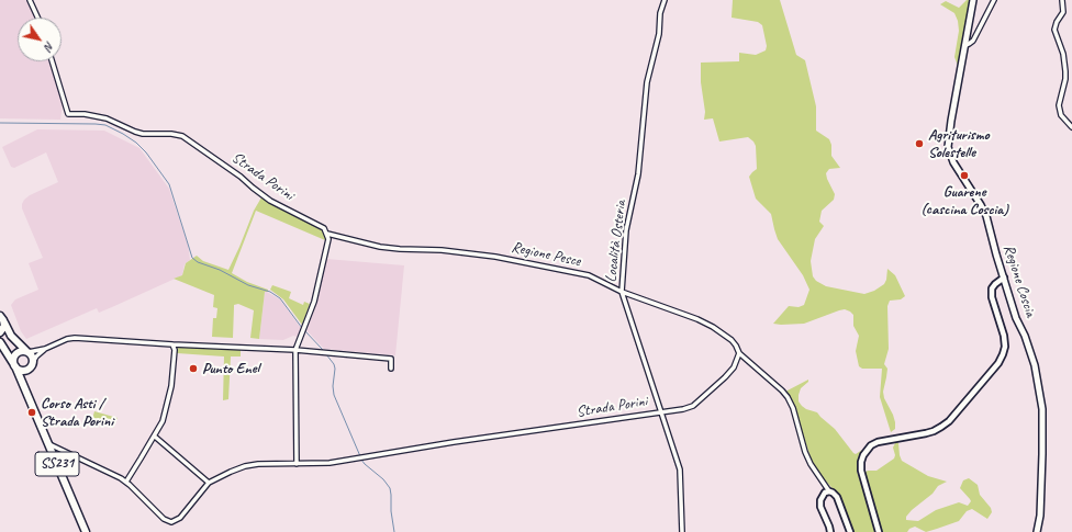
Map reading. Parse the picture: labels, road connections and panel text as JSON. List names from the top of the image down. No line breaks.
{"streets":{"main road":["Regione Coscia","SS231"],"street":["Strada Porini","Località Osteria","Regione Pesce"]},"crossings":[["Strada Porini","Località Osteria"],["Strada Porini","Regione Pesce"],["Strada Porini","SS231"],["Località Osteria","Regione Pesce"]],"places":["Agriturismo Solestelle","Guarene (cascina Coscia)","Punto Enel","Corso Asti / Strada Porini"],"north":"bottom right"}
